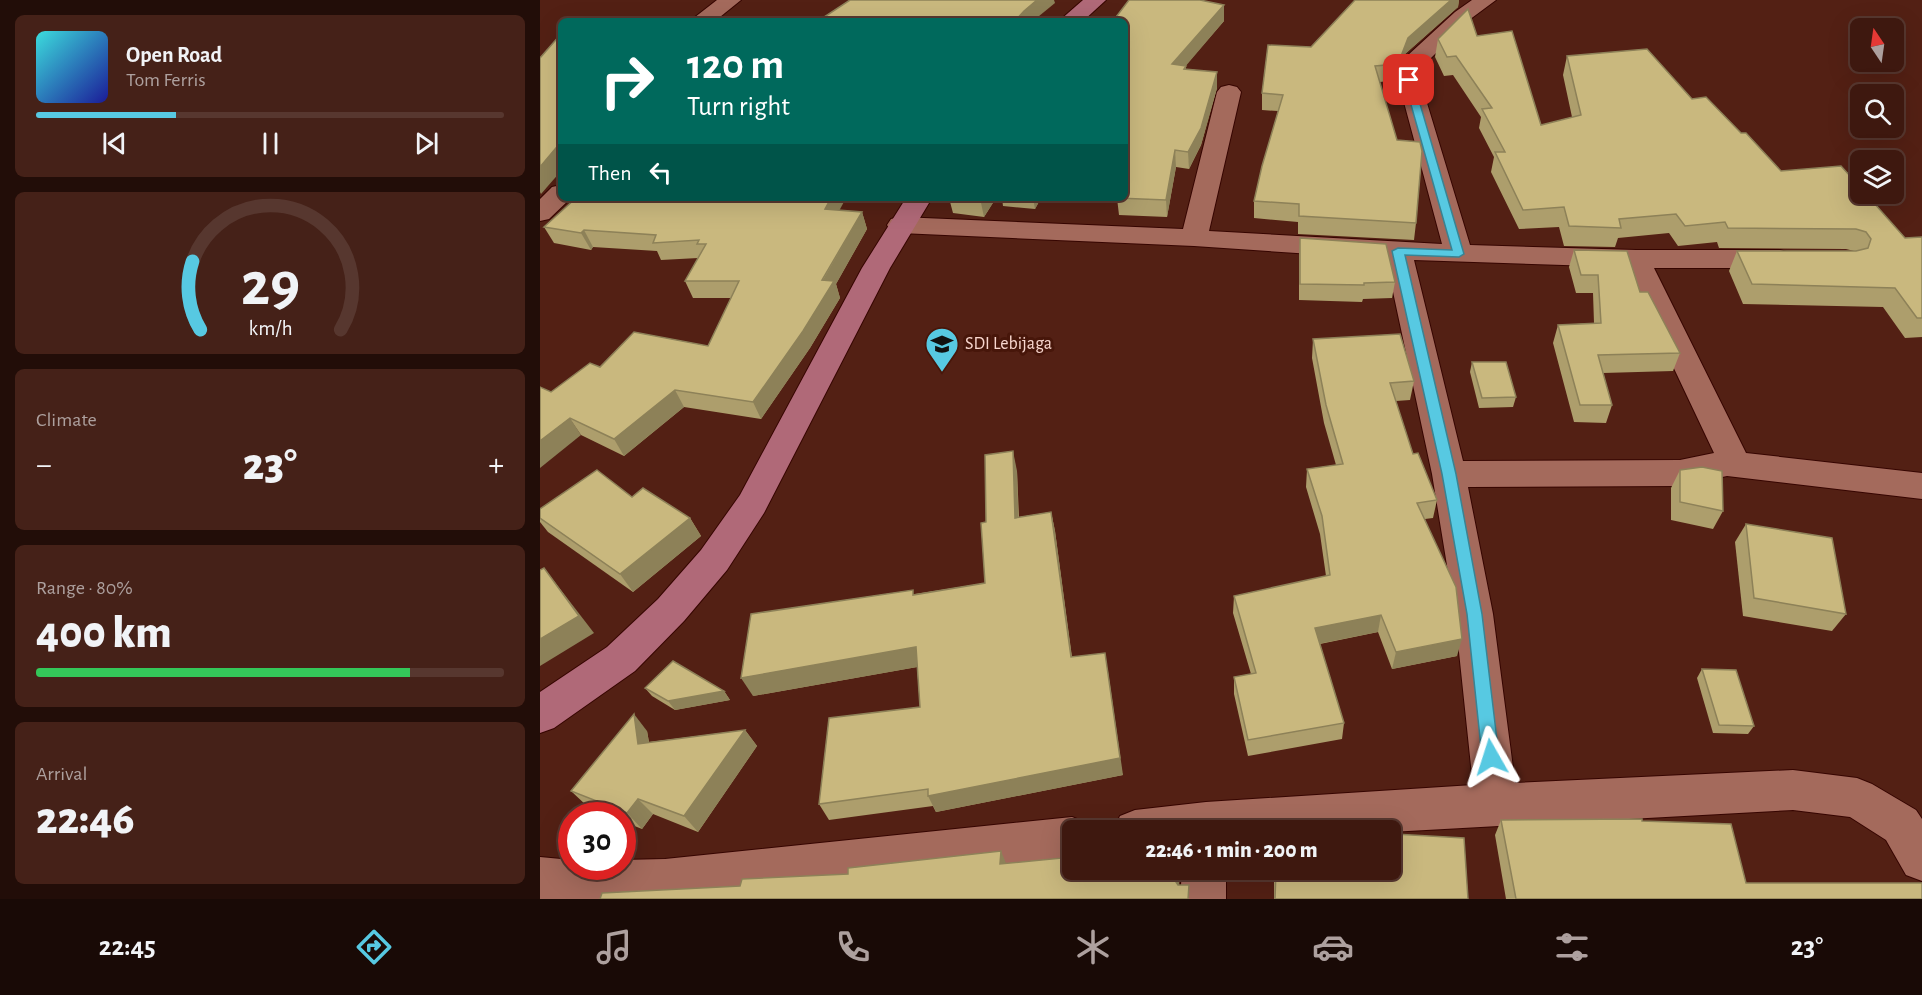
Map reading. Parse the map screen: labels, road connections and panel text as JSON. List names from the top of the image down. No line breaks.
{"places":{"school or university":["SDI Lebijaga"]},"north":"top","page":{"turn":["120 m","Turn right"],"song":["Open Road","Tom Ferris"],"then":"Then","tile":["Climate",["Range · 80%","400 km"],["Arrival","22:46"]],"heat":["−","23°","+"],"limit":"30","trip":"22:46 · 1 min · 200 m","tabs":["22:45","23°"],"gauge":["29","km/h"]}}
